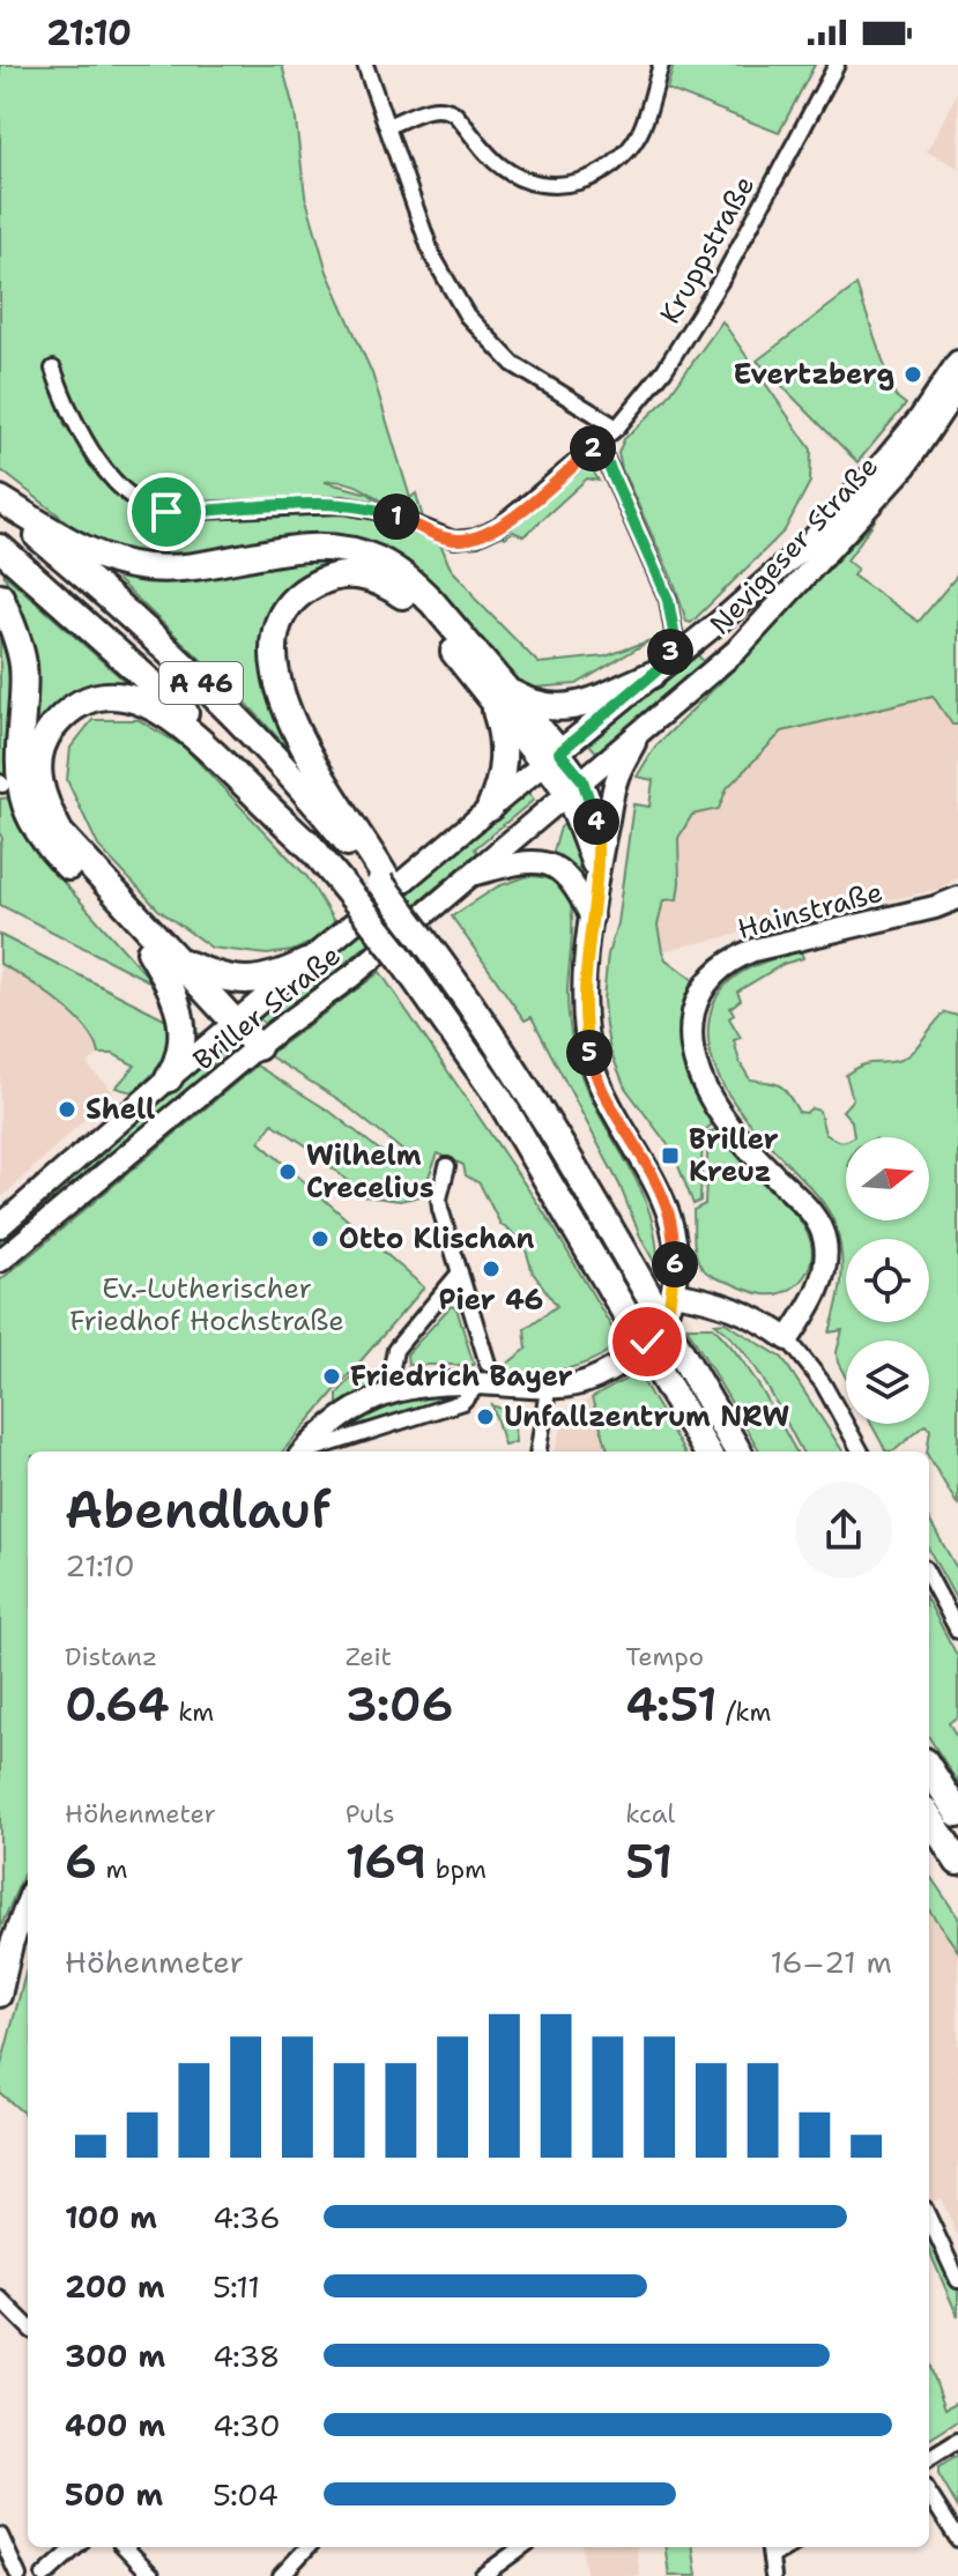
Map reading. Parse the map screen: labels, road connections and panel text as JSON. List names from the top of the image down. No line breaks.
{"streets":{"highway":["A 46"],"main road":["Nevigeser Straße","Hainstraße","Briller Straße"],"street":["Kruppstraße"]},"crossings":[["Nevigeser Straße","Briller Straße"]],"parks":["Ev.-Lutherischer Friedhof Hochstraße"],"places":{"other":["Evertzberg","Shell","Wilhelm Crecelius","Otto Klischan","Pier 46","Friedrich Bayer","Unfallzentrum NRW"],"transit":["Briller Kreuz"]},"north":"right","page":{"status":"21:10","pins":["2","1","3","4","5","6"],"heading":["Abendlauf","21:10"],"stats":[["Distanz","0.64 km"],["Zeit","3:06"],["Tempo","4:51 /km"],["Höhenmeter","6 m"],["Puls","169 bpm"],["kcal","51"]],"chart":["Höhenmeter","16–21 m"],"list":[{"name":"100 m","note":"4:36"},{"name":"200 m","note":"5:11"},{"name":"300 m","note":"4:38"},{"name":"400 m","note":"4:30"},{"name":"500 m","note":"5:04"}]}}
